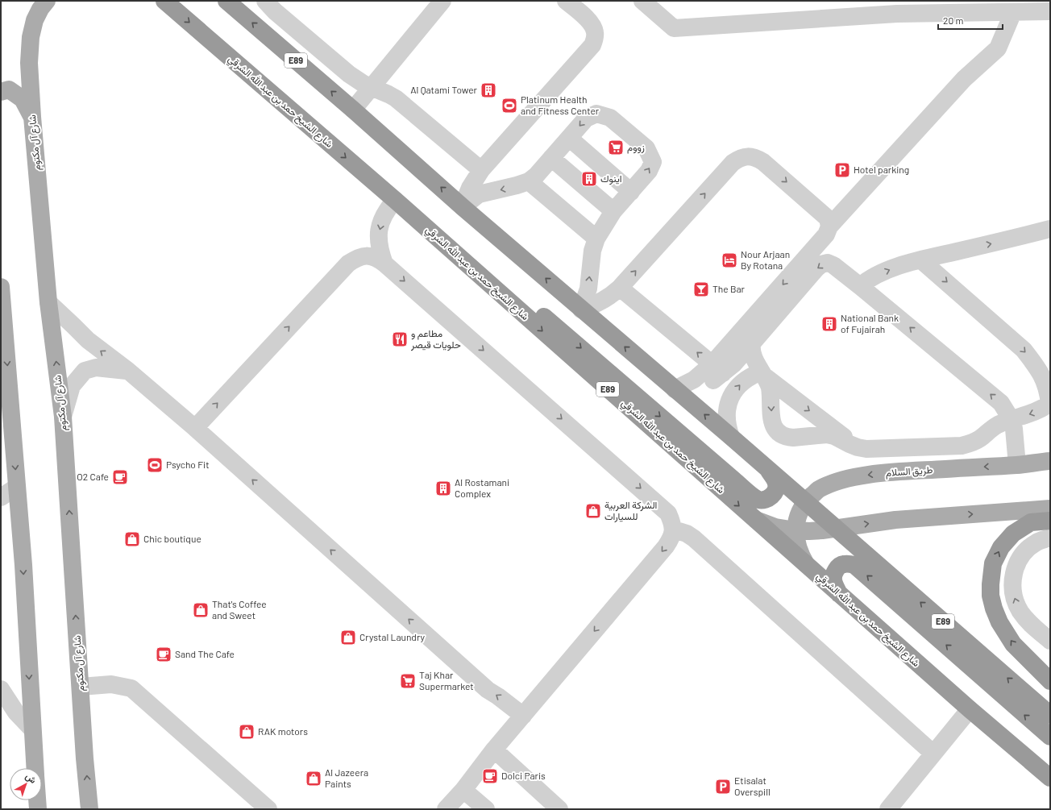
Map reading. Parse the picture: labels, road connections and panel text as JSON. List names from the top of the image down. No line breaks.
{"streets":{"highway":["E89","شارع الشيخ حمد بن عبد الله الشرقي"],"main road":["شارع آل مكتوم","طريق السلام"]},"crossings":[["E89","طريق السلام"],["شارع الشيخ حمد بن عبد الله الشرقي","طريق السلام"]],"places":{"building":["Al Qatami Tower","اينوك","National Bank of Fujairah","Al Rostamani Complex"],"sports":["Platinum Health and Fitness Center","Psycho Fit"],"supermarket":["زووم","Taj Khar Supermarket"],"parking":["Hotel parking","Etisalat Overspill"],"hotel":["Nour Arjaan By Rotana"],"bar":["The Bar"],"restaurant":["مطاعم و حلويات قيصر"],"cafe":["O2 Cafe","Sand The Cafe","Dolci Paris"],"shop":["الشركة العربية للسيارات","Chic boutique","That's Coffee and Sweet","Crystal Laundry","RAK motors","Al Jazeera Paints"]},"scale_bar":"20 m","north":"top right"}
